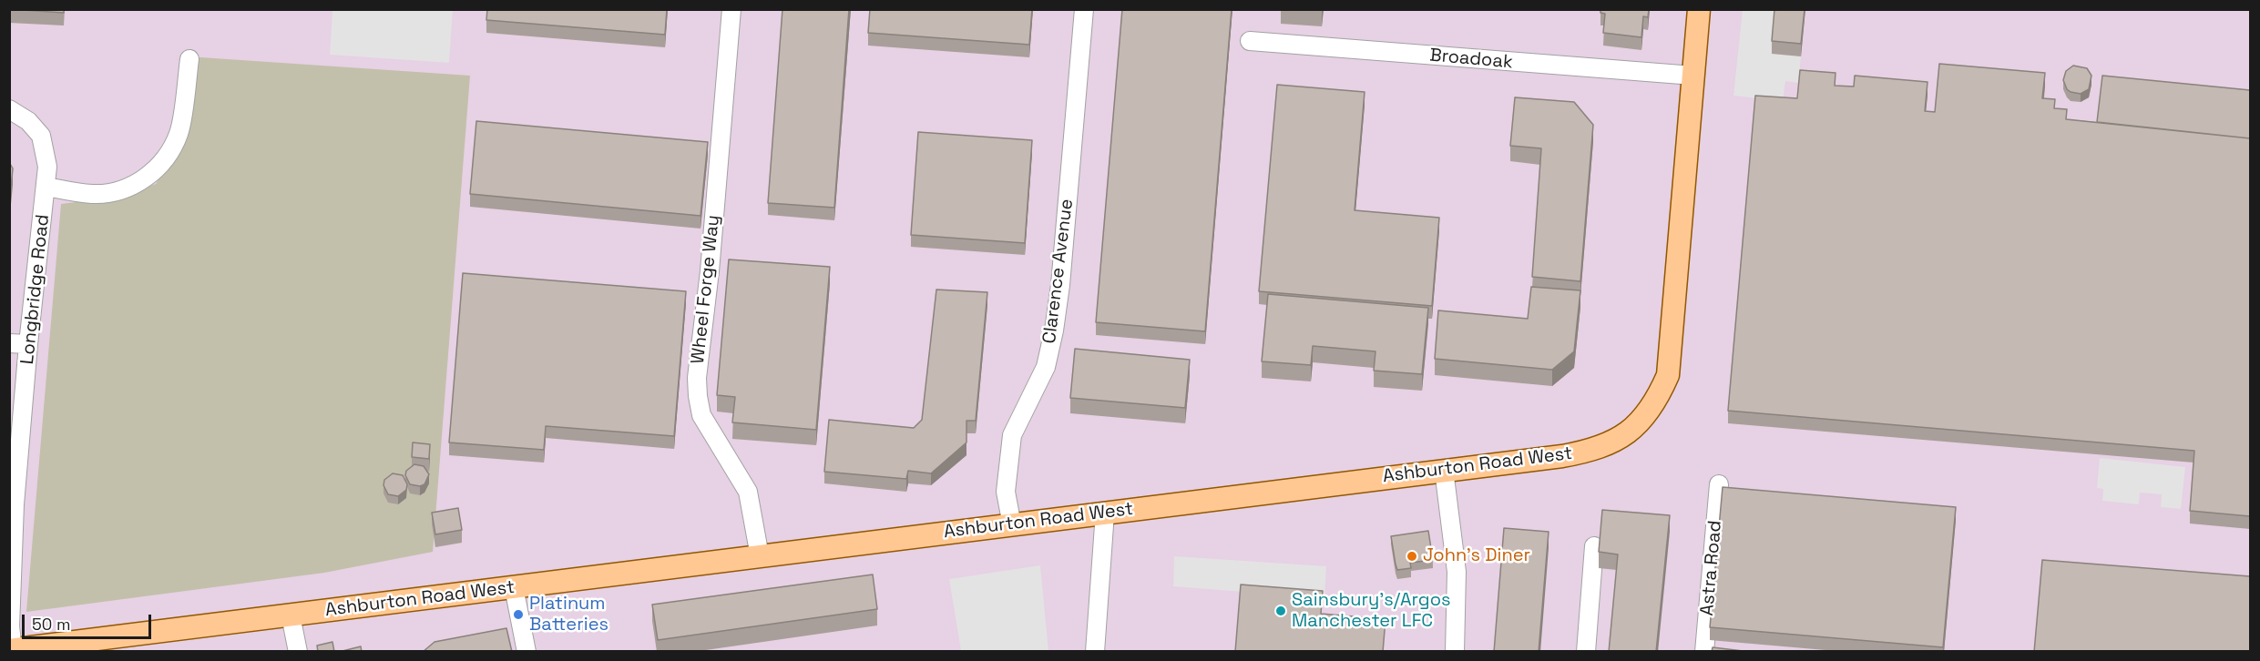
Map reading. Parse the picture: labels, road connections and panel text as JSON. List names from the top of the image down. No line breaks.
{"streets":{"main road":["Ashburton Road West"],"street":["Broadoak","Clarence Avenue","Longbridge Road","Wheel Forge Way","Astra Road"]},"crossings":[["Broadoak","Ashburton Road West"],["Clarence Avenue","Ashburton Road West"],["Longbridge Road","Ashburton Road West"],["Wheel Forge Way","Ashburton Road West"]],"places":["John's Diner","Sainsbury's/Argos Manchester LFC","Platinum Batteries"],"scale_bar":"50 m"}
